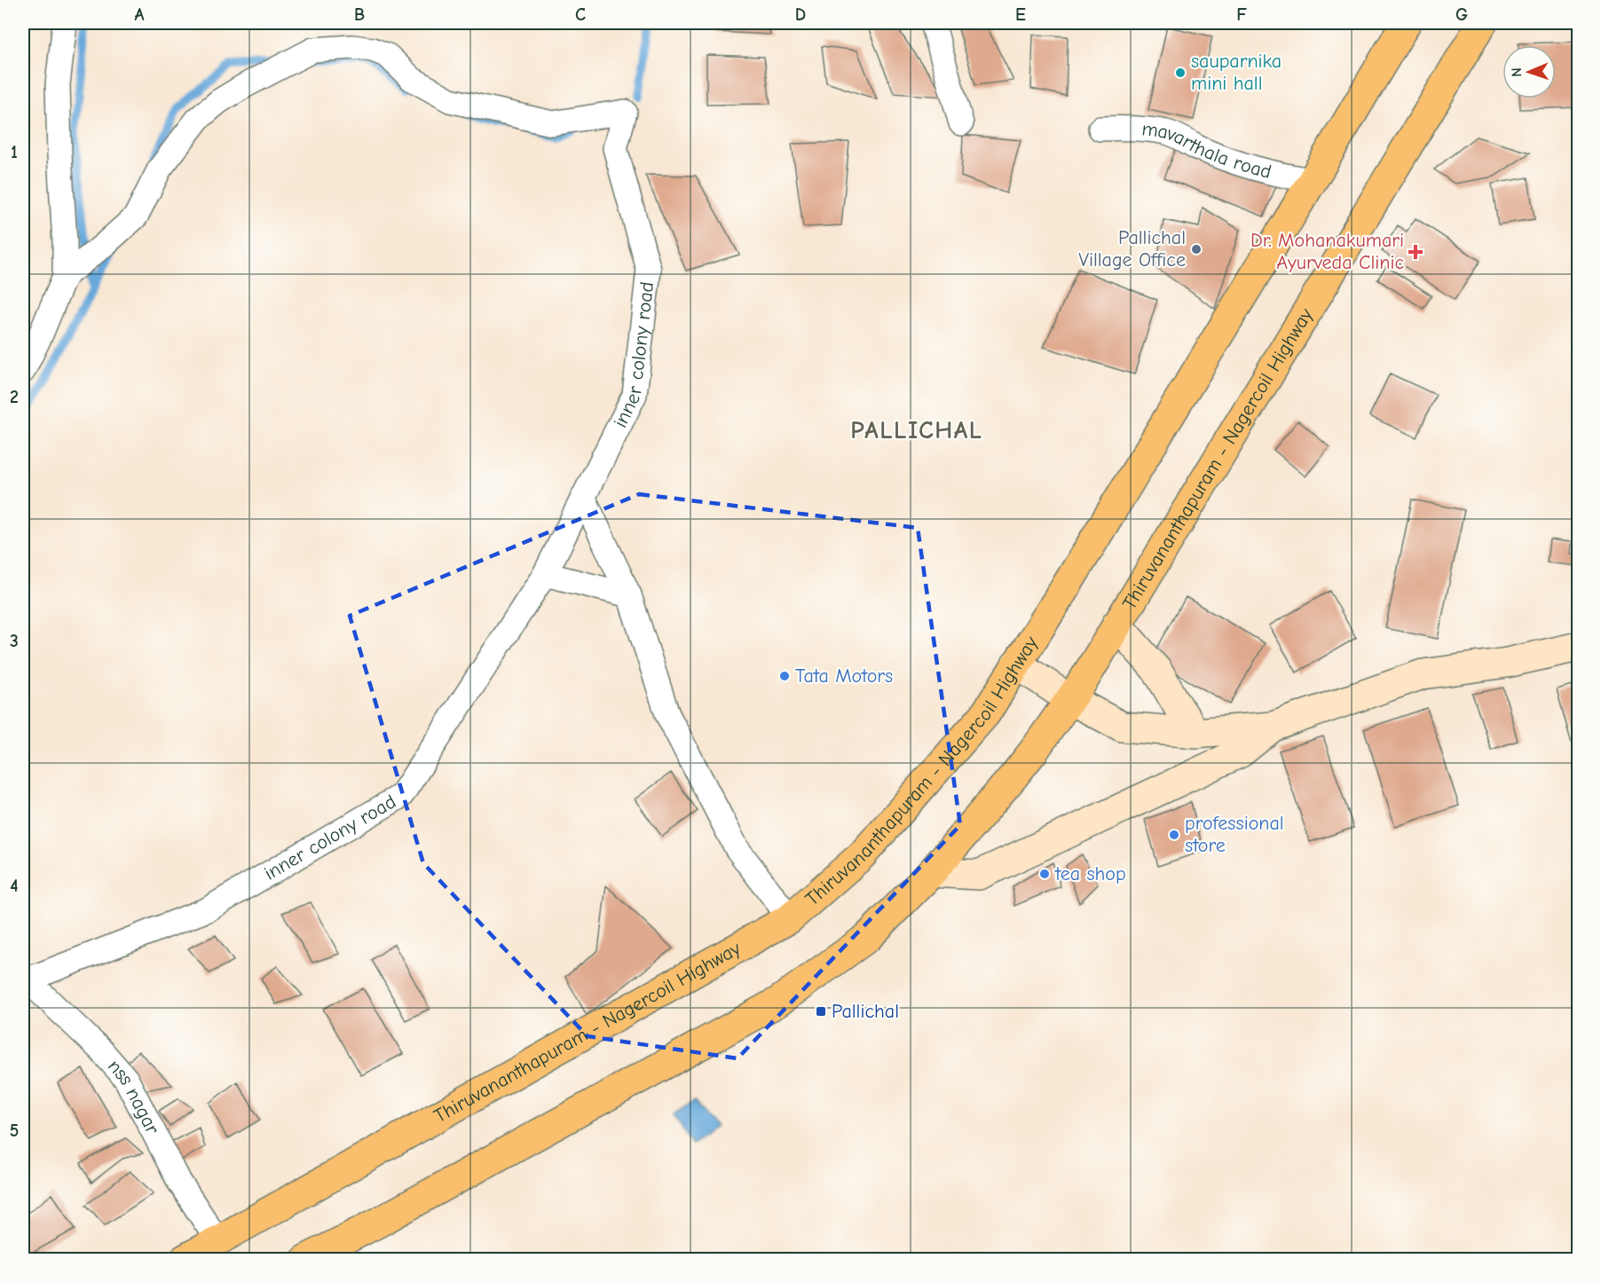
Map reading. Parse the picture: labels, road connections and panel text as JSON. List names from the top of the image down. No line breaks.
{"streets":{"main road":["Thiruvananthapuram - Nagercoil Highway"],"street":["mavarthala road","inner colony road","nss nagar"]},"crossings":[["mavarthala road","Thiruvananthapuram - Nagercoil Highway"],["inner colony road","nss nagar"],["Thiruvananthapuram - Nagercoil Highway","nss nagar"]],"districts":["PALLICHAL"],"places":{"other":["sauparnika mini hall","Pallichal Village Office","Tata Motors","professional store","tea shop"],"health":["Dr. Mohanakumari Ayurveda Clinic"],"transit":["Pallichal"]},"north":"left","grid":{"columns":["A","B","C","D","E","F","G"],"rows":["1","2","3","4","5"]}}
